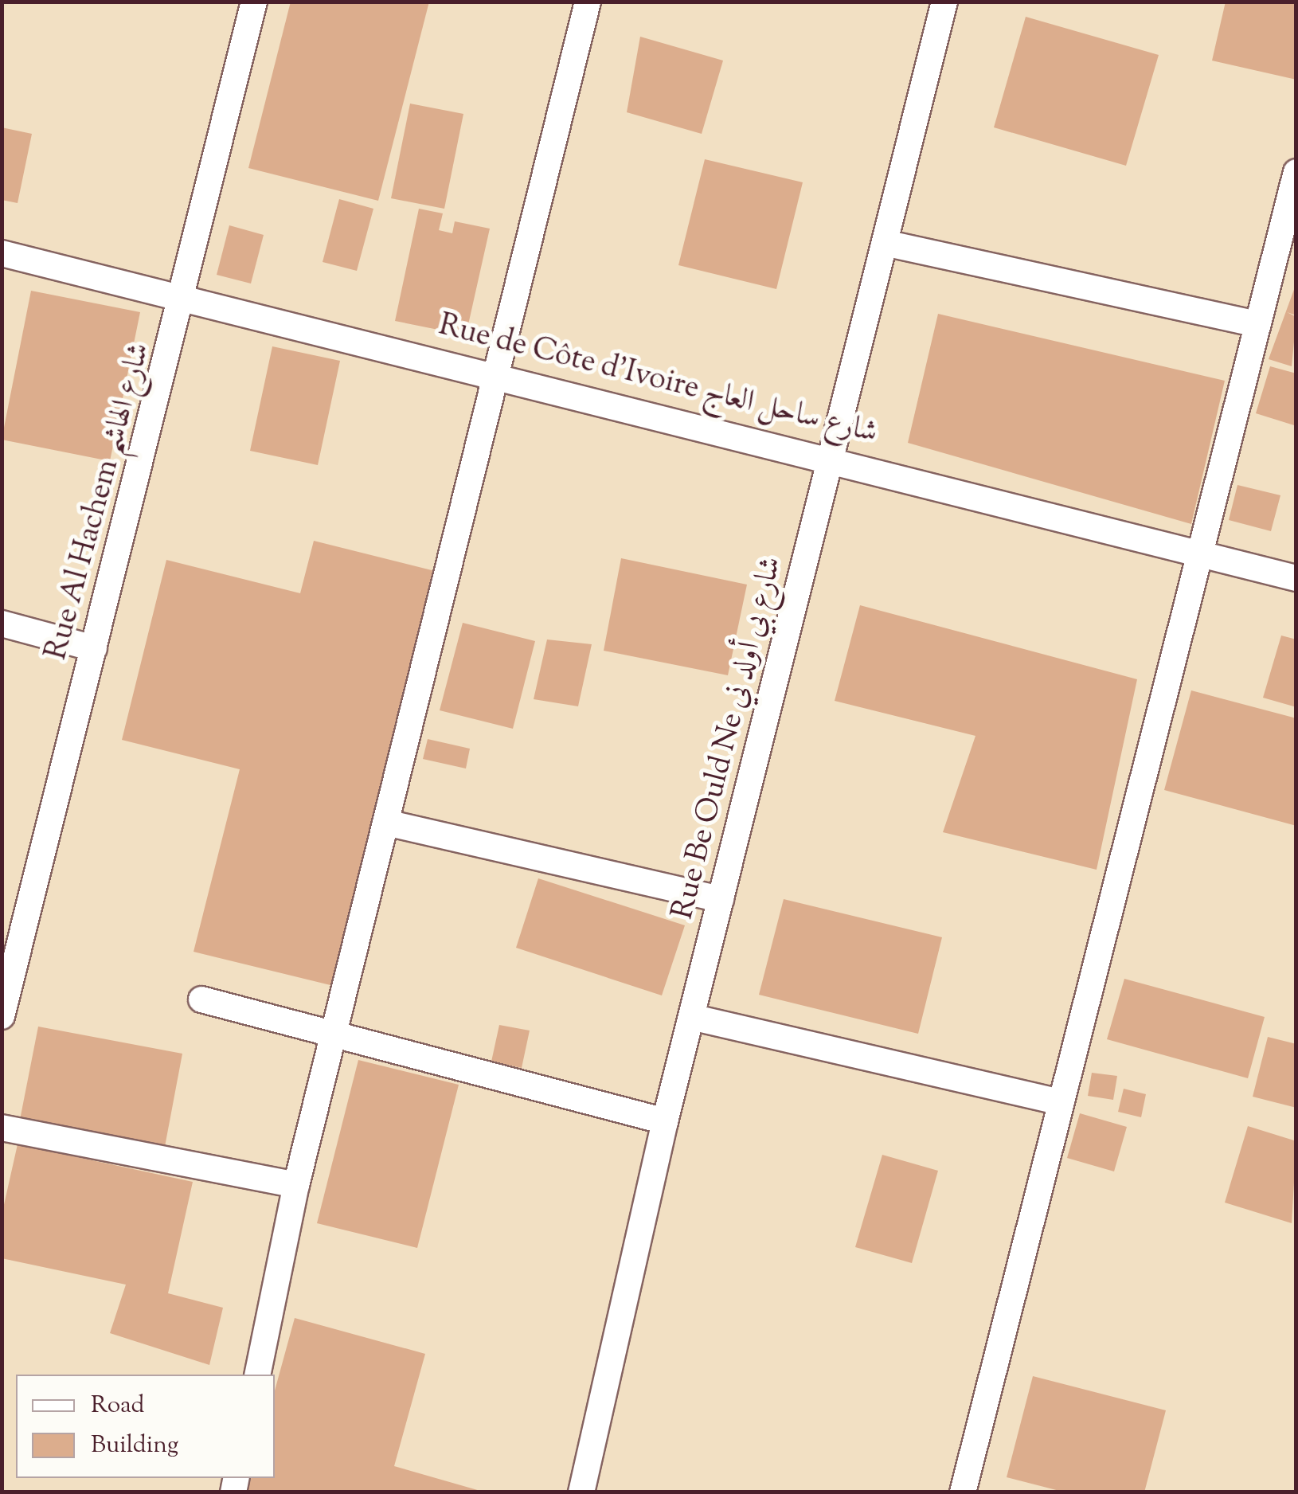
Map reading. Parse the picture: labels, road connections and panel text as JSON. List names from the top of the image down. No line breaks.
{"streets":{"street":["Rue de Côte d'Ivoire شارع ساحل العاج","Rue Al Hachem شارع الهاشم","Rue Be Ould Ne شارع بي أولد ني"]},"crossings":[["Rue de Côte d'Ivoire شارع ساحل العاج","Rue Al Hachem شارع الهاشم"],["Rue de Côte d'Ivoire شارع ساحل العاج","Rue Be Ould Ne شارع بي أولد ني"]],"legend":["Road","Building"]}
